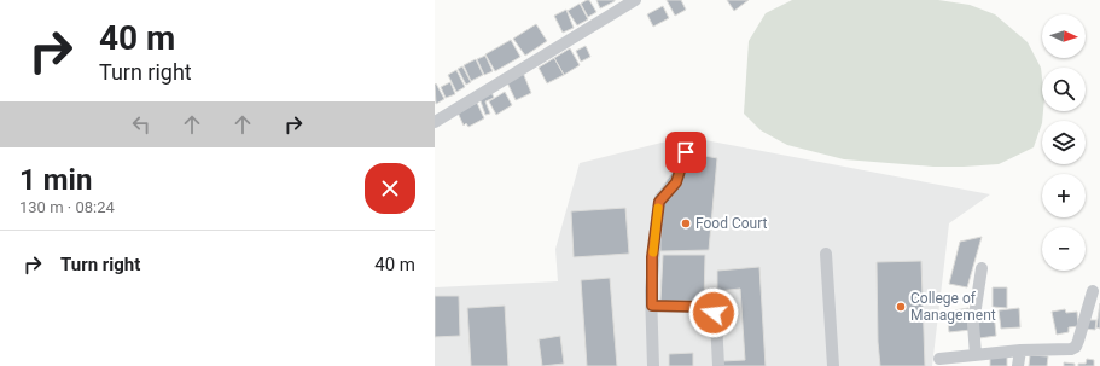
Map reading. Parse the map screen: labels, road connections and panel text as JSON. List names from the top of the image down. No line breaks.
{"places":["Food Court","College of Management"],"north":"right","page":{"turn":["40 m","Turn right"],"map_buttons":["+","−"],"heading":["1 min","130 m · 08:24"],"list":[{"name":"Turn right","value":"40 m"}]}}
